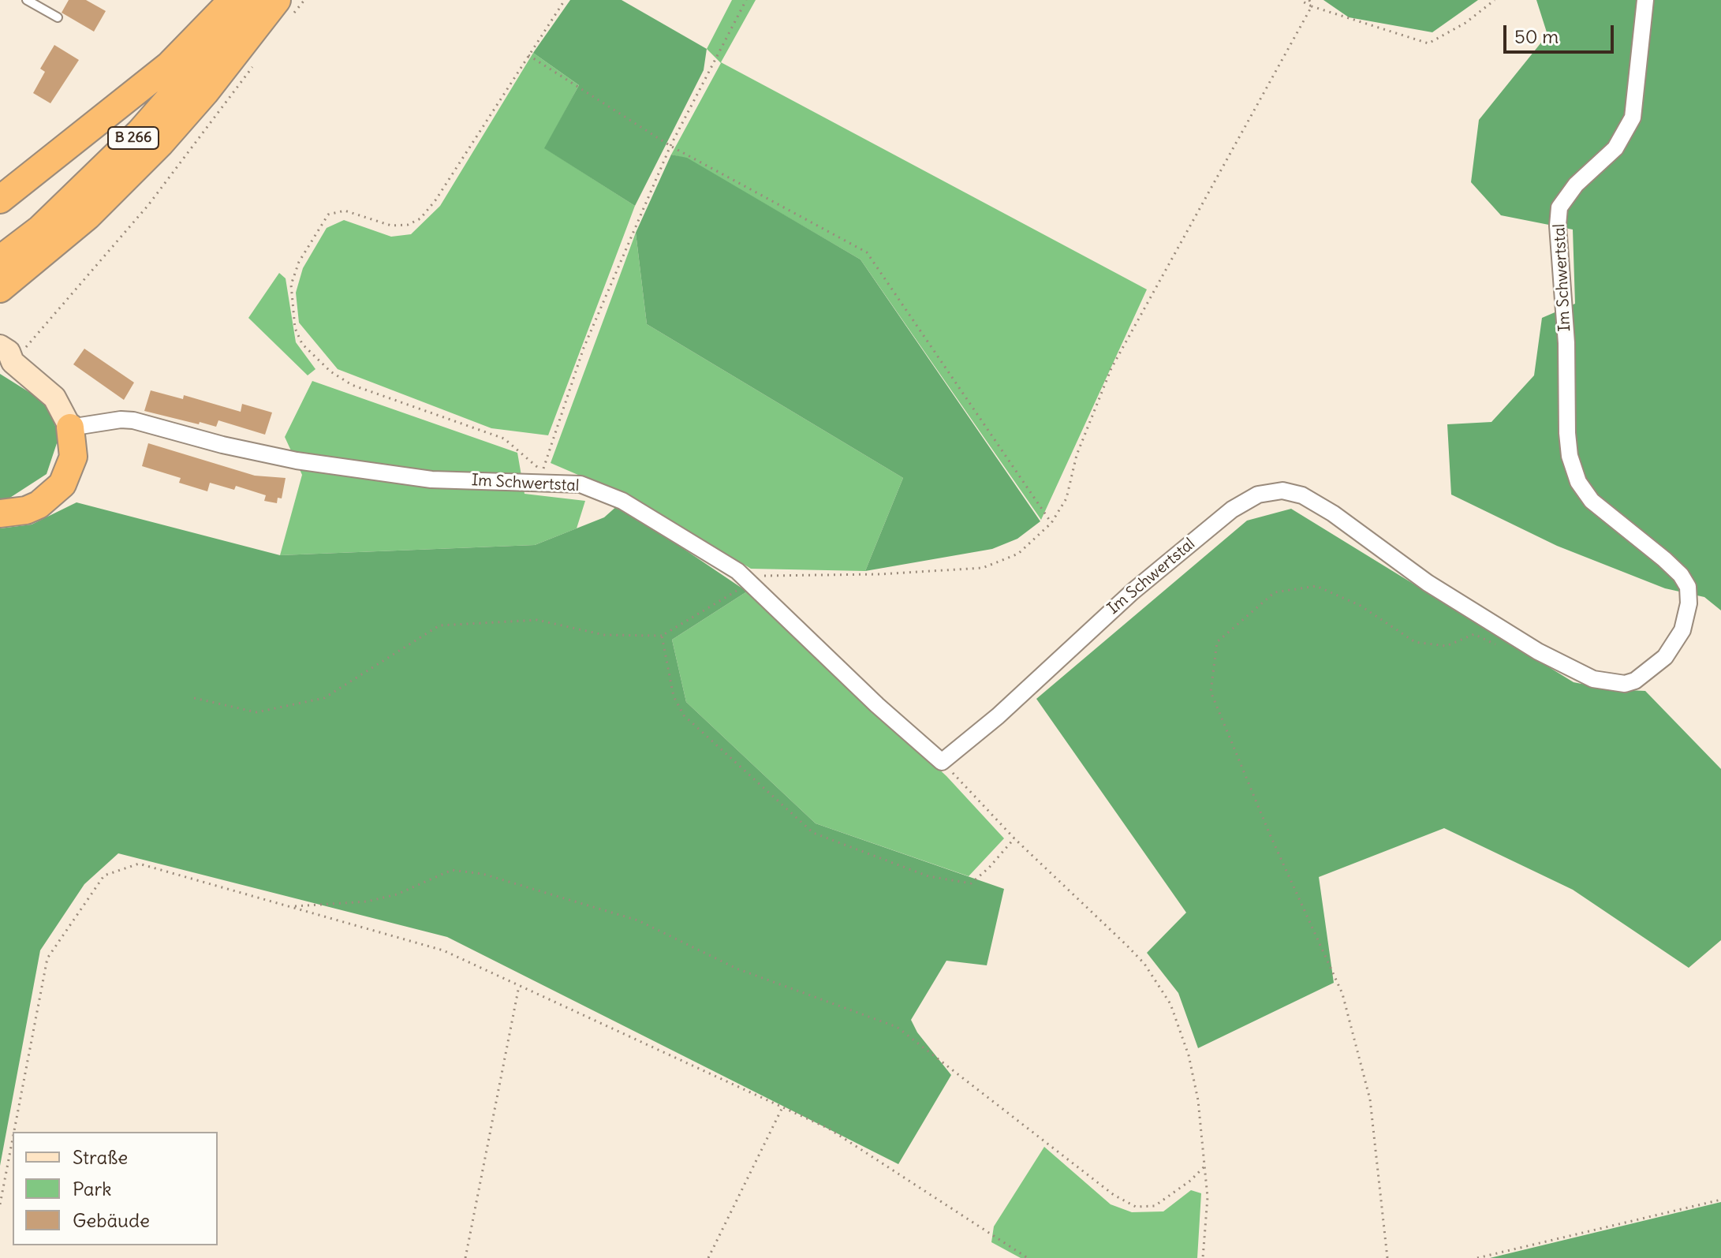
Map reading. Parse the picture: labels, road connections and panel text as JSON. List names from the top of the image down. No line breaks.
{"streets":{"highway":["B 266"],"street":["Im Schwertstal"]},"legend":["Straße","Park","Gebäude"],"scale_bar":"50 m"}
